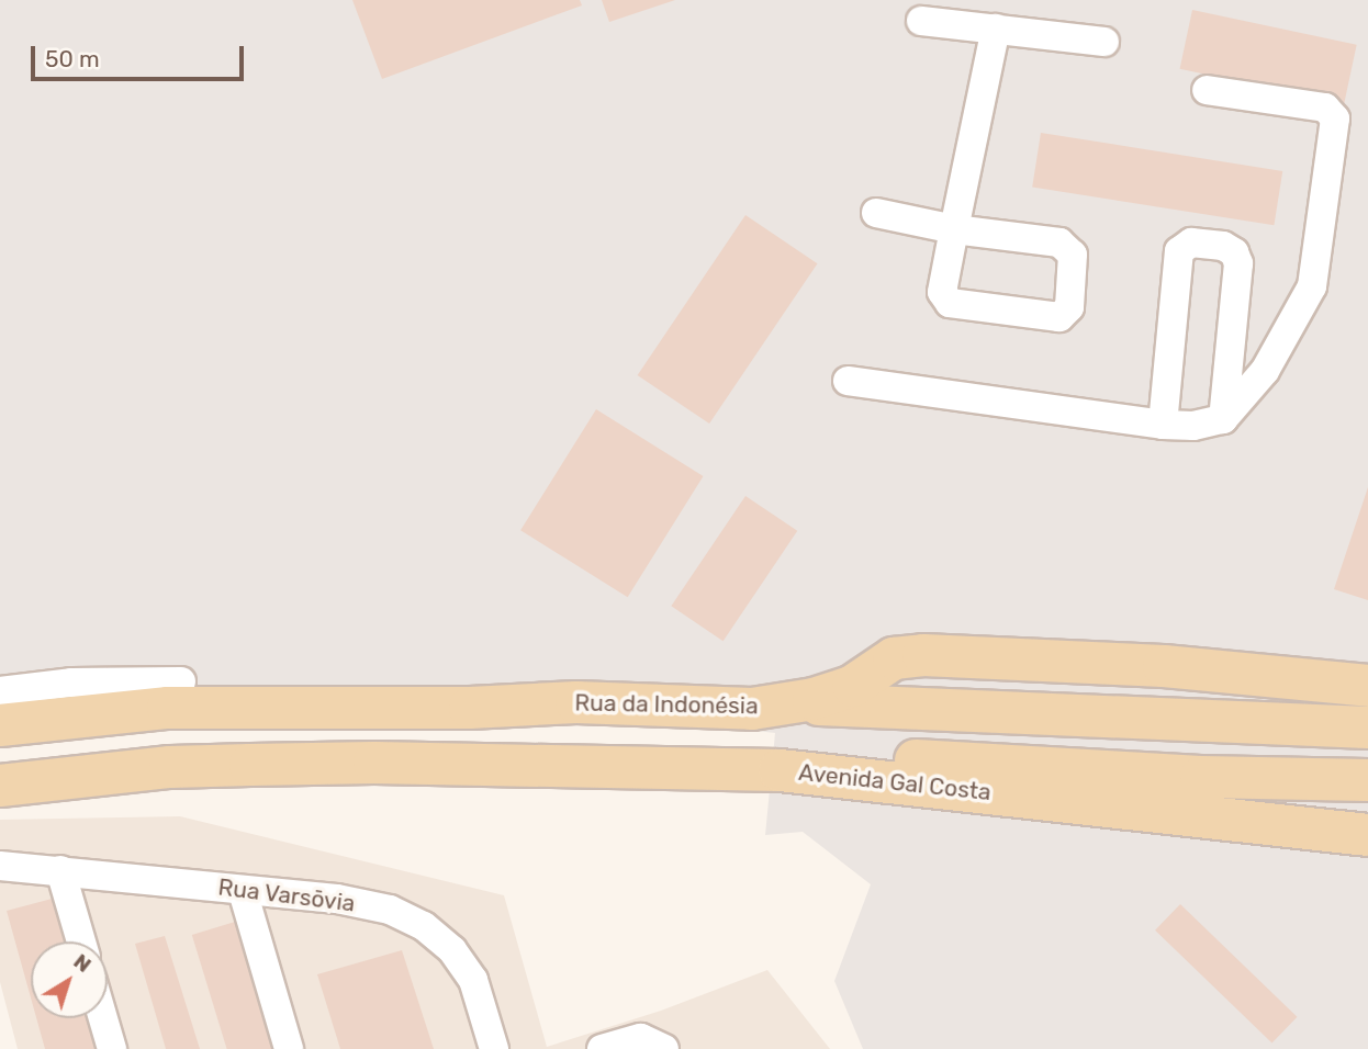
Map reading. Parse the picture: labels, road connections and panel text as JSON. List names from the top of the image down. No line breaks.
{"streets":{"main road":["Rua da Indonésia","Avenida Gal Costa"],"street":["Rua Varsōvia"]},"scale_bar":"50 m","north":"top right"}
